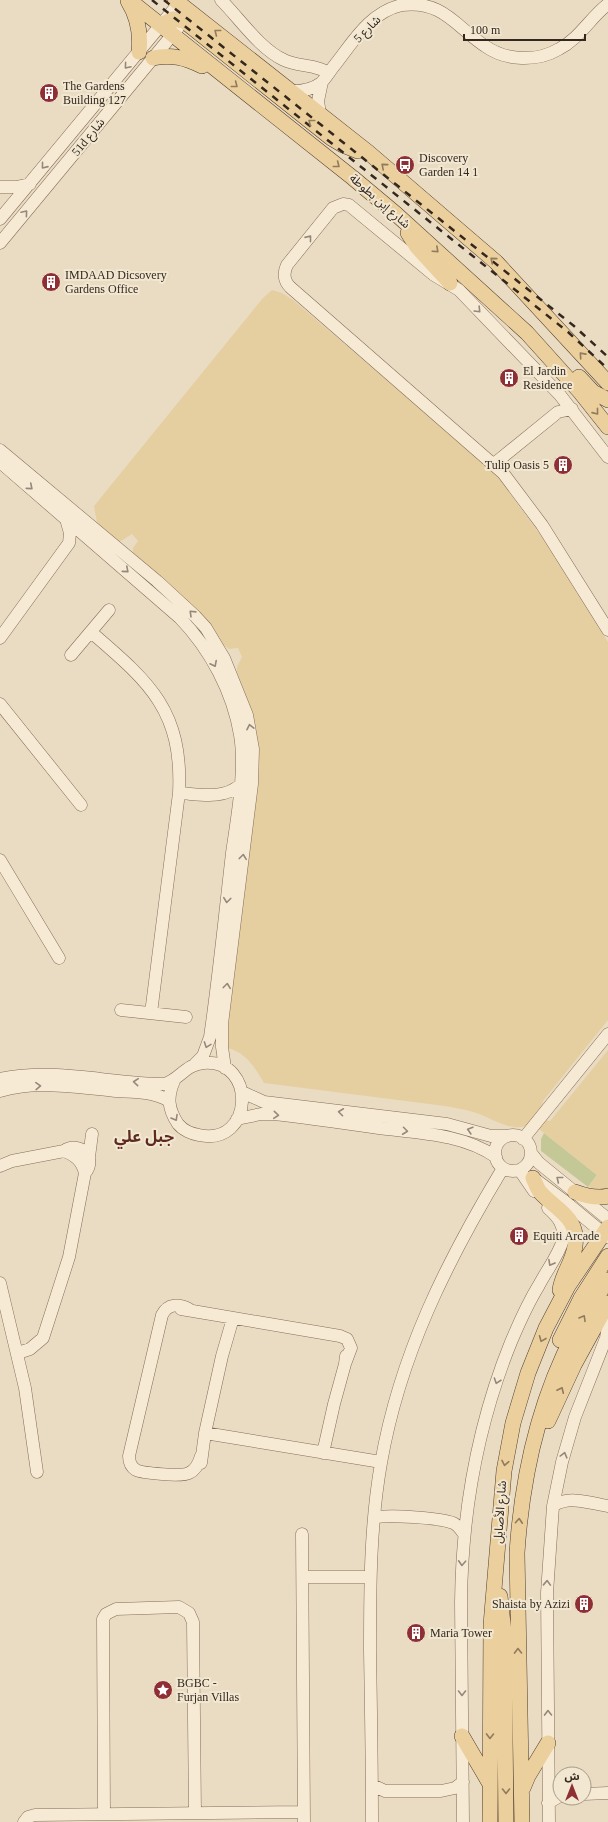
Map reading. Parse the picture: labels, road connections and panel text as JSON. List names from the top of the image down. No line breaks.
{"streets":{"main road":["شارع إبن بطوطة","شارع الأصايل"],"street":["شارع 5","51d شارع"]},"crossings":[["51d شارع","شارع إبن بطوطة"]],"districts":["جبل علي"],"places":{"building":["The Gardens Building 127","IMDAAD Dicsovery Gardens Office","El Jardin Residence","Tulip Oasis 5","Equiti Arcade","Shaista by Azizi","Maria Tower"],"bus stop":["Discovery Garden 14 1"],"place":["BGBC - Furjan Villas"]},"scale_bar":"100 m","north":"top"}
